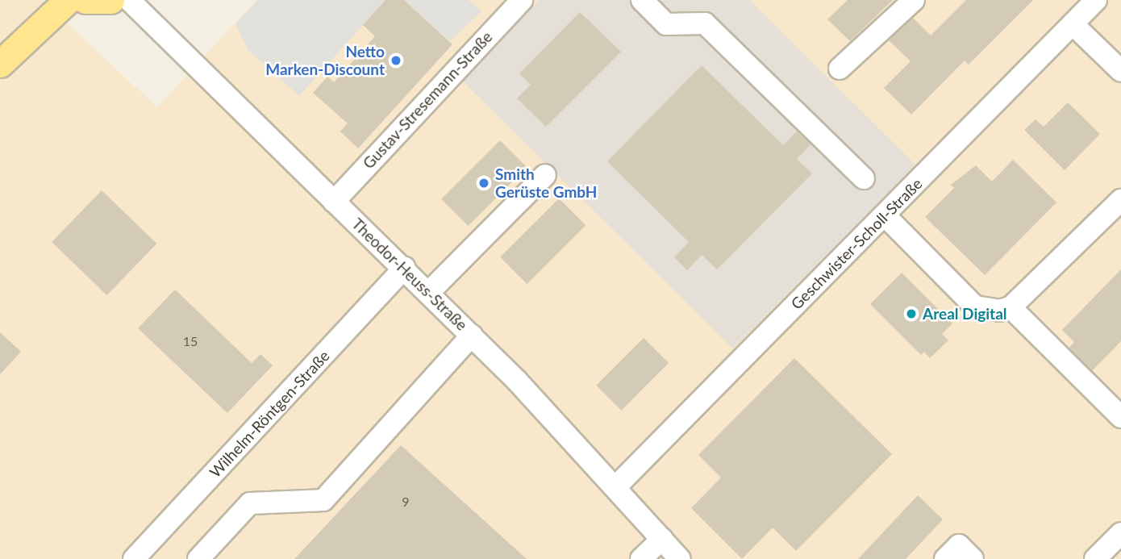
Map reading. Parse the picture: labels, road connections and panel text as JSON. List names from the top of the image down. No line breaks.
{"streets":{"street":["Gustav-Stresemann-Straße","Geschwister-Scholl-Straße","Theodor-Heuss-Straße","Wilhelm-Röntgen-Straße"]},"crossings":[["Gustav-Stresemann-Straße","Theodor-Heuss-Straße"],["Geschwister-Scholl-Straße","Theodor-Heuss-Straße"],["Theodor-Heuss-Straße","Wilhelm-Röntgen-Straße"]],"places":["Netto Marken-Discount","Smith Gerüste GmbH","Areal Digital"],"house_numbers":["15","9"]}
